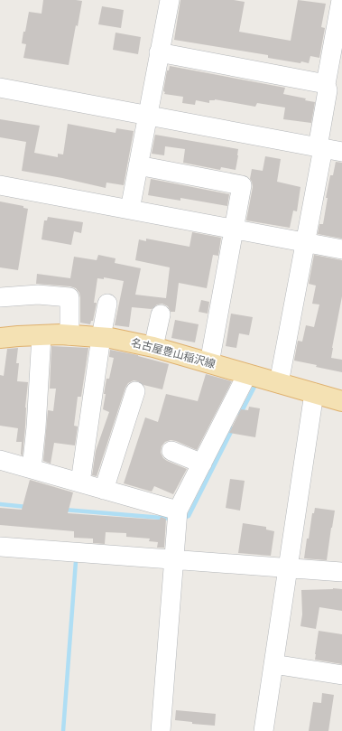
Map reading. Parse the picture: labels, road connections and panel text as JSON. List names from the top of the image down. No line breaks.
{"streets":{"main road":["名古屋豊山稲沢線"]}}
